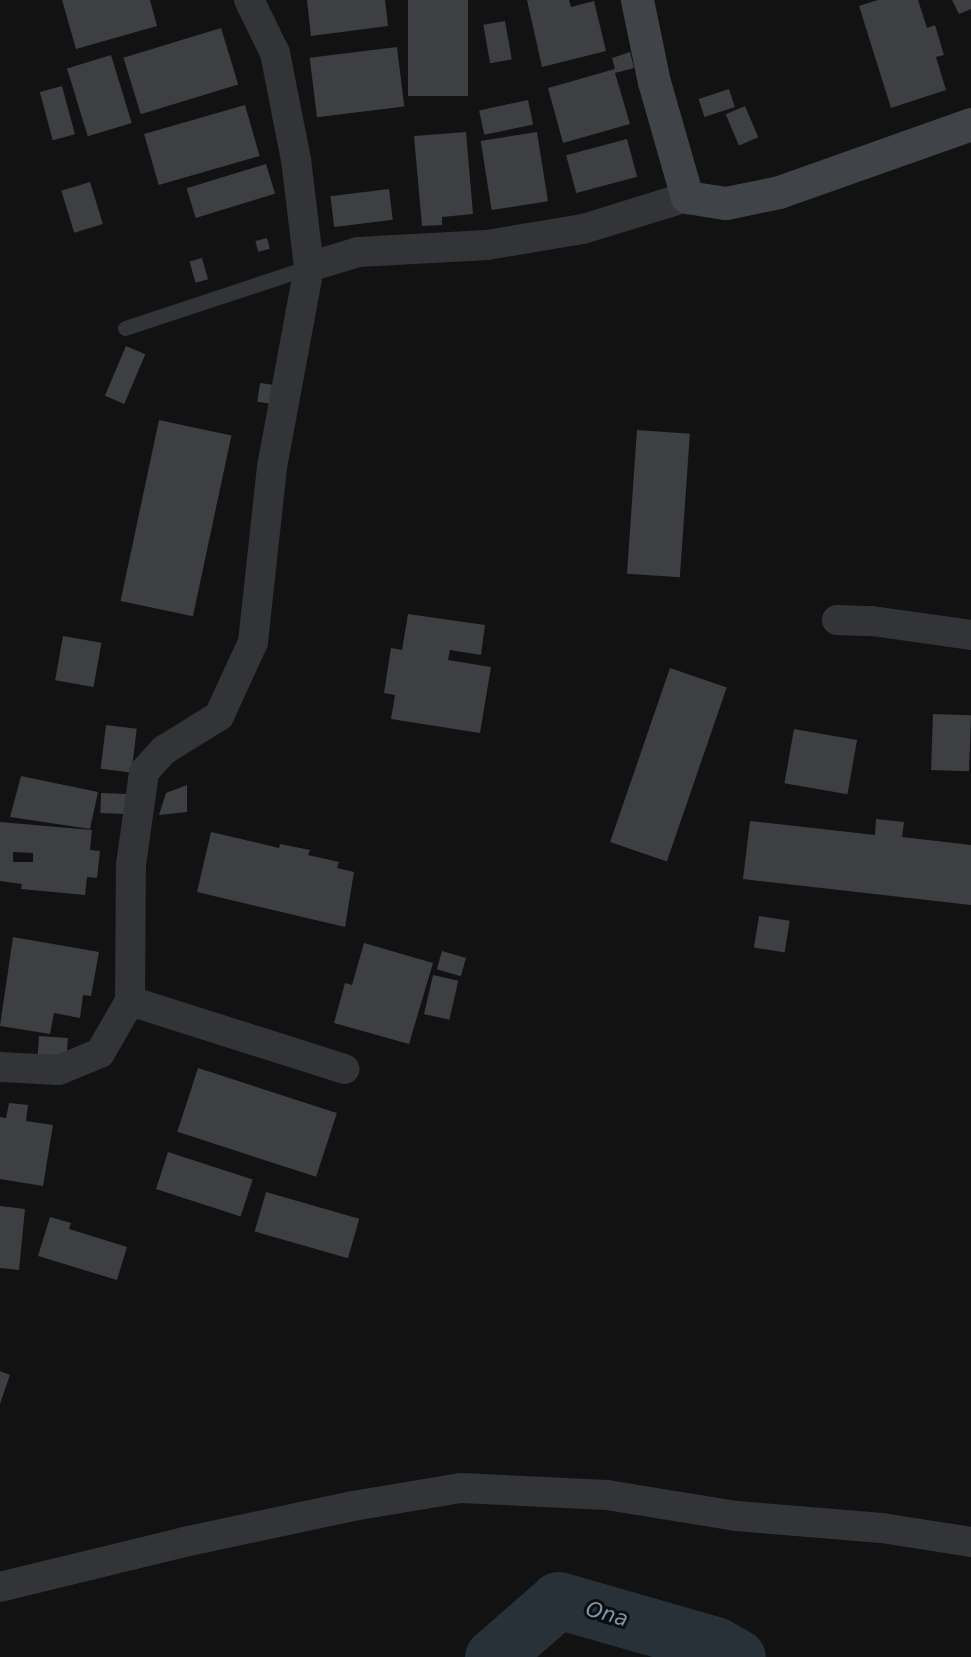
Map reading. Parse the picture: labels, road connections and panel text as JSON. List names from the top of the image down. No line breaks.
{"water":["Ona"]}
